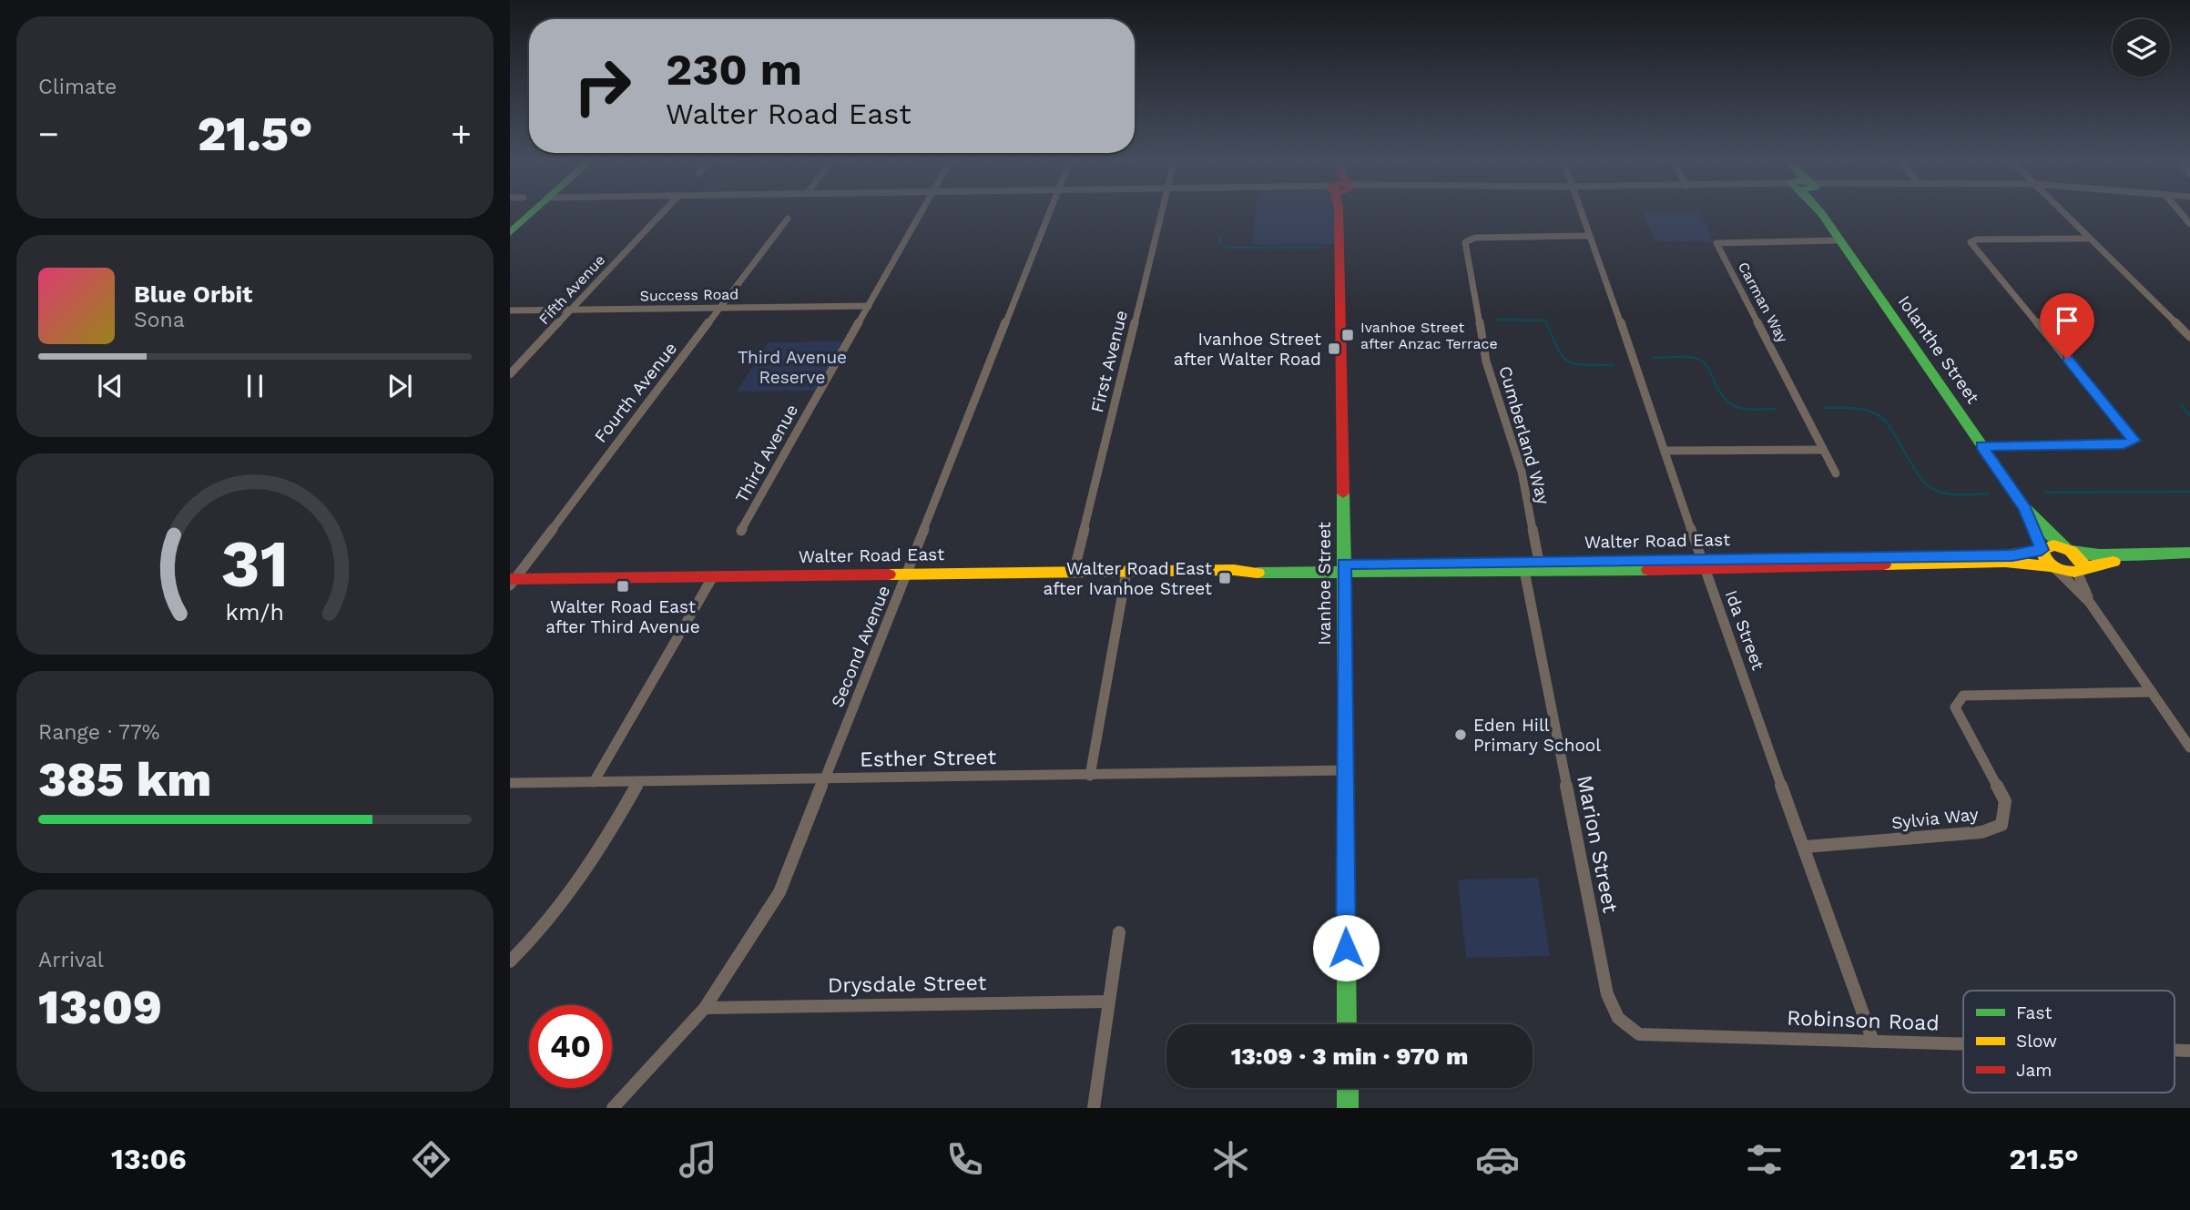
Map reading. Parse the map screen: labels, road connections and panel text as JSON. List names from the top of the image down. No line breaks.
{"streets":{"main road":["Iolanthe Street","Walter Road East","Ivanhoe Street"],"street":["Fifth Avenue","Success Road","Carman Way","First Avenue","Fourth Avenue","Cumberland Way","Third Avenue","Ida Street","Second Avenue","Esther Street","Sylvia Way","Marion Street","Drysdale Street","Robinson Road"]},"crossings":[["Fifth Avenue","Success Road"],["Success Road","Fourth Avenue"],["Success Road","Third Avenue"],["Carman Way","Iolanthe Street"],["Iolanthe Street","Walter Road East"],["First Avenue","Walter Road East"],["Fourth Avenue","Walter Road East"],["Cumberland Way","Walter Road East"],["Cumberland Way","Ida Street"],["Walter Road East","Ivanhoe Street"],["Walter Road East","Ida Street"],["Walter Road East","Second Avenue"],["Walter Road East","Marion Street"],["Ivanhoe Street","Esther Street"],["Ida Street","Sylvia Way"],["Ida Street","Robinson Road"],["Second Avenue","Esther Street"],["Second Avenue","Drysdale Street"],["Marion Street","Robinson Road"]],"parks":["Third Avenue Reserve"],"places":{"transit":["Ivanhoe Street after Anzac Terrace","Ivanhoe Street after Walter Road","Walter Road East after Ivanhoe Street","Walter Road East after Third Avenue"],"other":["Eden Hill Primary School"]},"legend":["Fast","Slow","Jam"],"page":{"tile":["Climate",["Range · 77%","385 km"],["Arrival","13:09"]],"turn":["230 m","Walter Road East"],"heat":["−","21.5°","+"],"song":["Blue Orbit","Sona"],"limit":"40","trip":"13:09 · 3 min · 970 m","tabs":["13:06","21.5°"],"gauge":["31","km/h"]}}
